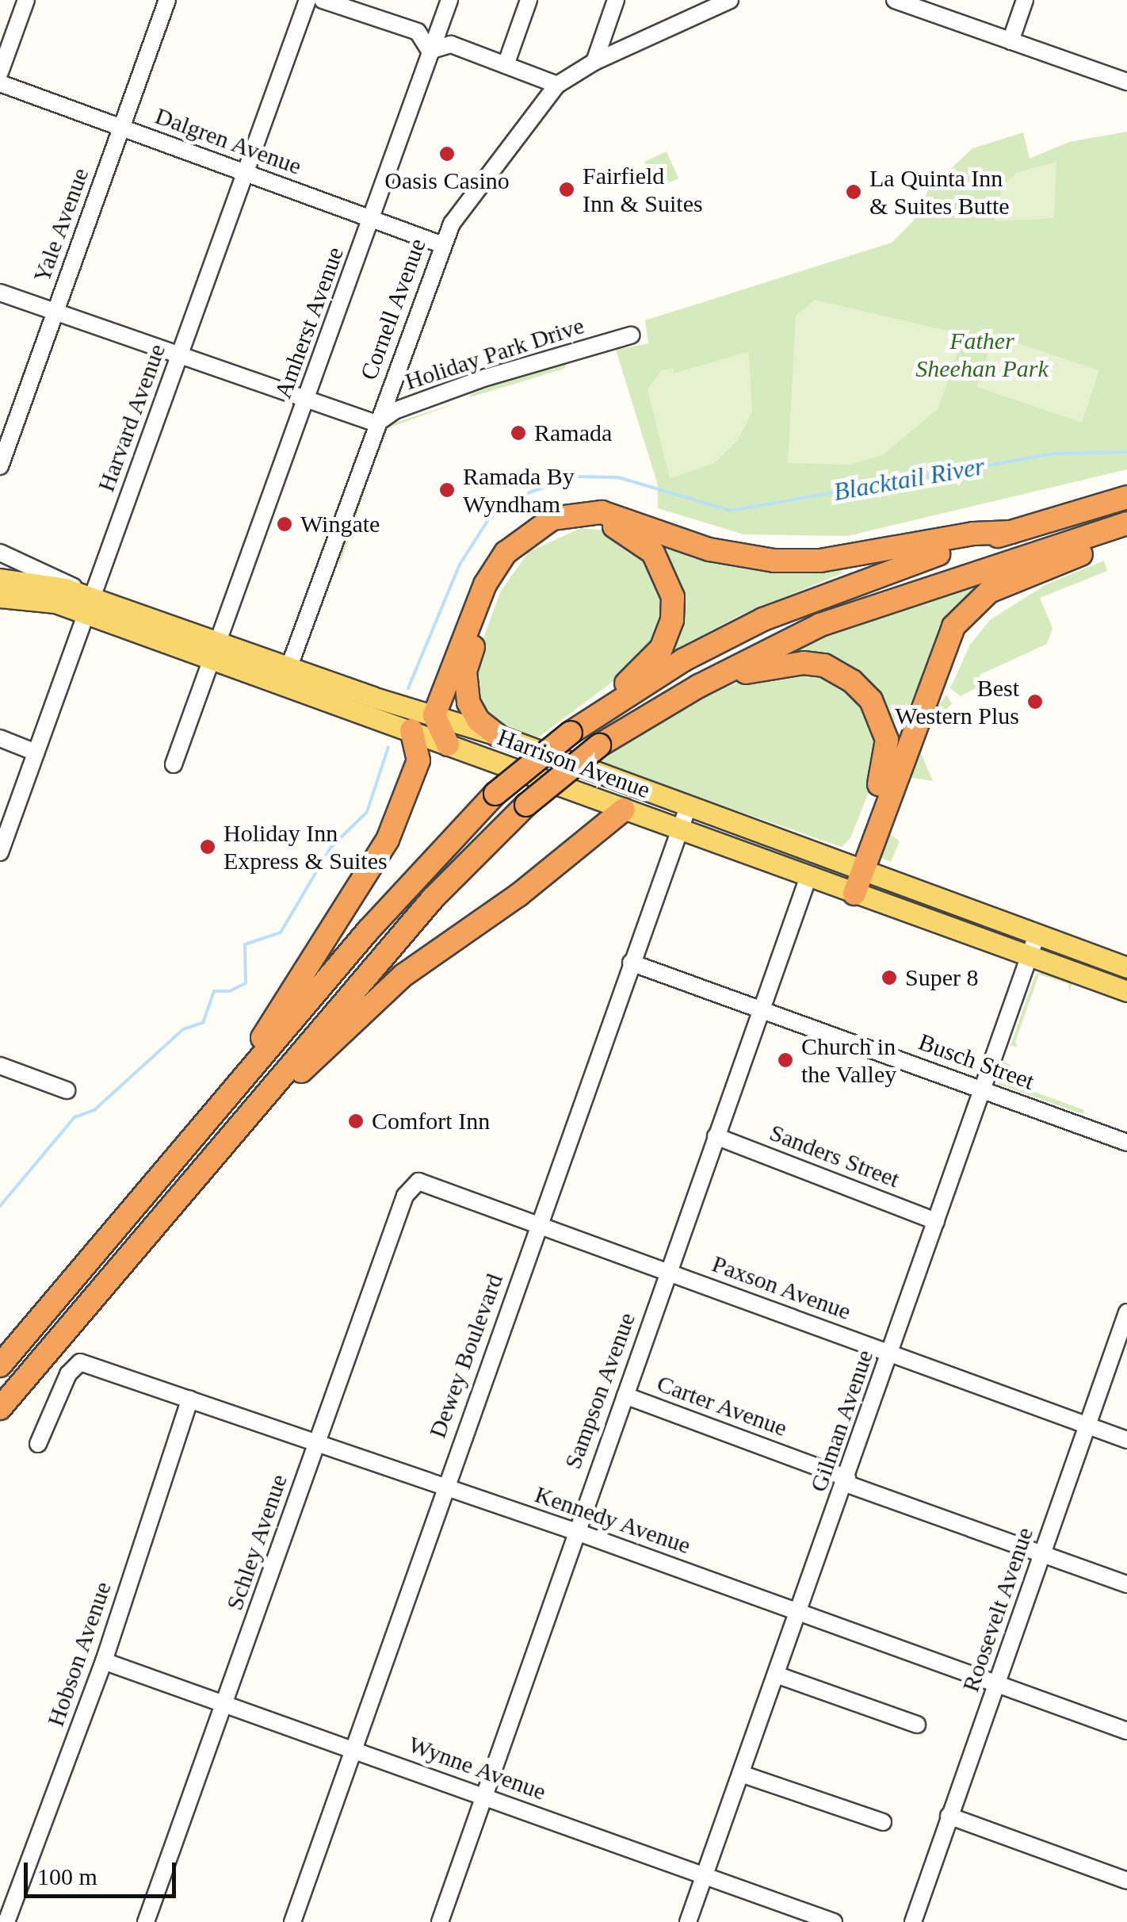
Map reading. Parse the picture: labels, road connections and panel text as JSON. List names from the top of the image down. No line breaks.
{"streets":{"main road":["Harrison Avenue"],"street":["Dalgren Avenue","Yale Avenue","Cornell Avenue","Amherst Avenue","Holiday Park Drive","Harvard Avenue","Busch Street","Sanders Street","Paxson Avenue","Dewey Boulevard","Sampson Avenue","Carter Avenue","Gilman Avenue","Kennedy Avenue","Schley Avenue","Roosevelt Avenue","Hobson Avenue","Wynne Avenue"]},"crossings":[["Dalgren Avenue","Yale Avenue"],["Dalgren Avenue","Cornell Avenue"],["Dalgren Avenue","Amherst Avenue"],["Dalgren Avenue","Harvard Avenue"],["Cornell Avenue","Holiday Park Drive"],["Cornell Avenue","Harrison Avenue"],["Amherst Avenue","Harrison Avenue"],["Harvard Avenue","Harrison Avenue"],["Harrison Avenue","Dewey Boulevard"],["Harrison Avenue","Sampson Avenue"],["Harrison Avenue","Gilman Avenue"],["Busch Street","Dewey Boulevard"],["Busch Street","Sampson Avenue"],["Busch Street","Gilman Avenue"],["Sanders Street","Sampson Avenue"],["Sanders Street","Gilman Avenue"],["Paxson Avenue","Dewey Boulevard"],["Paxson Avenue","Sampson Avenue"],["Paxson Avenue","Gilman Avenue"],["Paxson Avenue","Schley Avenue"],["Paxson Avenue","Roosevelt Avenue"],["Dewey Boulevard","Kennedy Avenue"],["Dewey Boulevard","Wynne Avenue"],["Sampson Avenue","Carter Avenue"],["Sampson Avenue","Kennedy Avenue"],["Sampson Avenue","Wynne Avenue"],["Carter Avenue","Gilman Avenue"],["Carter Avenue","Roosevelt Avenue"],["Gilman Avenue","Kennedy Avenue"],["Gilman Avenue","Wynne Avenue"],["Kennedy Avenue","Schley Avenue"],["Kennedy Avenue","Roosevelt Avenue"],["Kennedy Avenue","Hobson Avenue"],["Schley Avenue","Wynne Avenue"],["Hobson Avenue","Wynne Avenue"]],"water":["Blacktail River"],"parks":["Father Sheehan Park"],"places":["Oasis Casino","Fairfield Inn & Suites","La Quinta Inn & Suites Butte","Ramada","Ramada By Wyndham","Wingate","Best Western Plus","Holiday Inn Express & Suites","Super 8","Church in the Valley","Comfort Inn"],"scale_bar":"100 m"}
